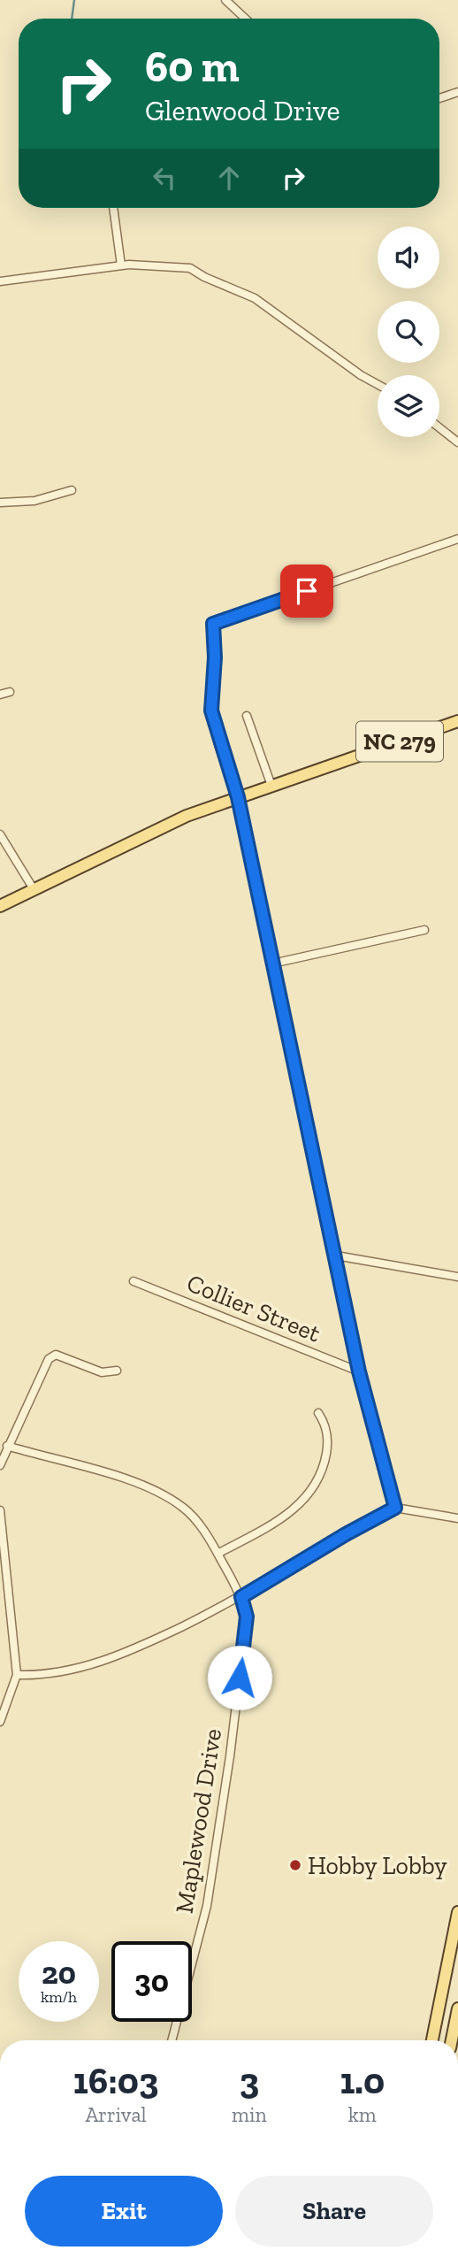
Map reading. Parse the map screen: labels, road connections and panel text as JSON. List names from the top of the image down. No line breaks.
{"streets":{"main road":["NC 279"],"street":["Collier Street","Maplewood Drive"]},"places":["Hobby Lobby"],"page":{"turn":["60 m","Glenwood Drive"],"speed":"20 km/h","limit":"30","eta":["16:03","Arrival","3","min","1.0","km"],"buttons":["Exit","Share"]}}
